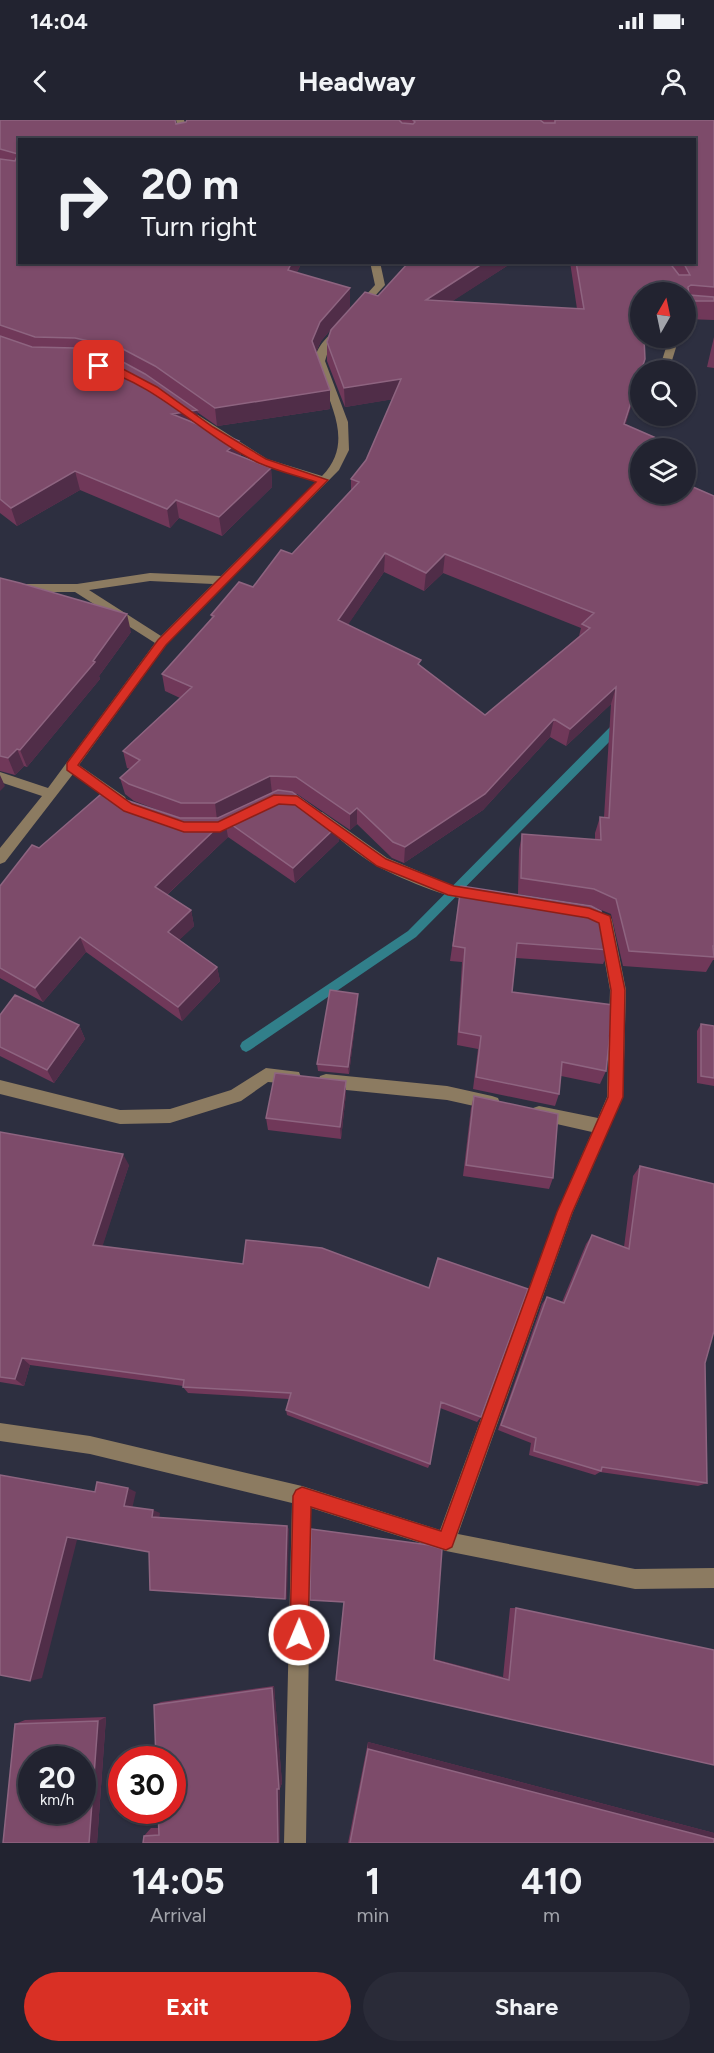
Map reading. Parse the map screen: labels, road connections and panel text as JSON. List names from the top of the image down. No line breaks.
{"north":"top","page":{"status":"14:04","header":"Headway","turn":["20 m","Turn right"],"speed":"20 km/h","limit":"30","eta":["14:05","Arrival","1","min","410","m"],"buttons":["Exit","Share"]}}
